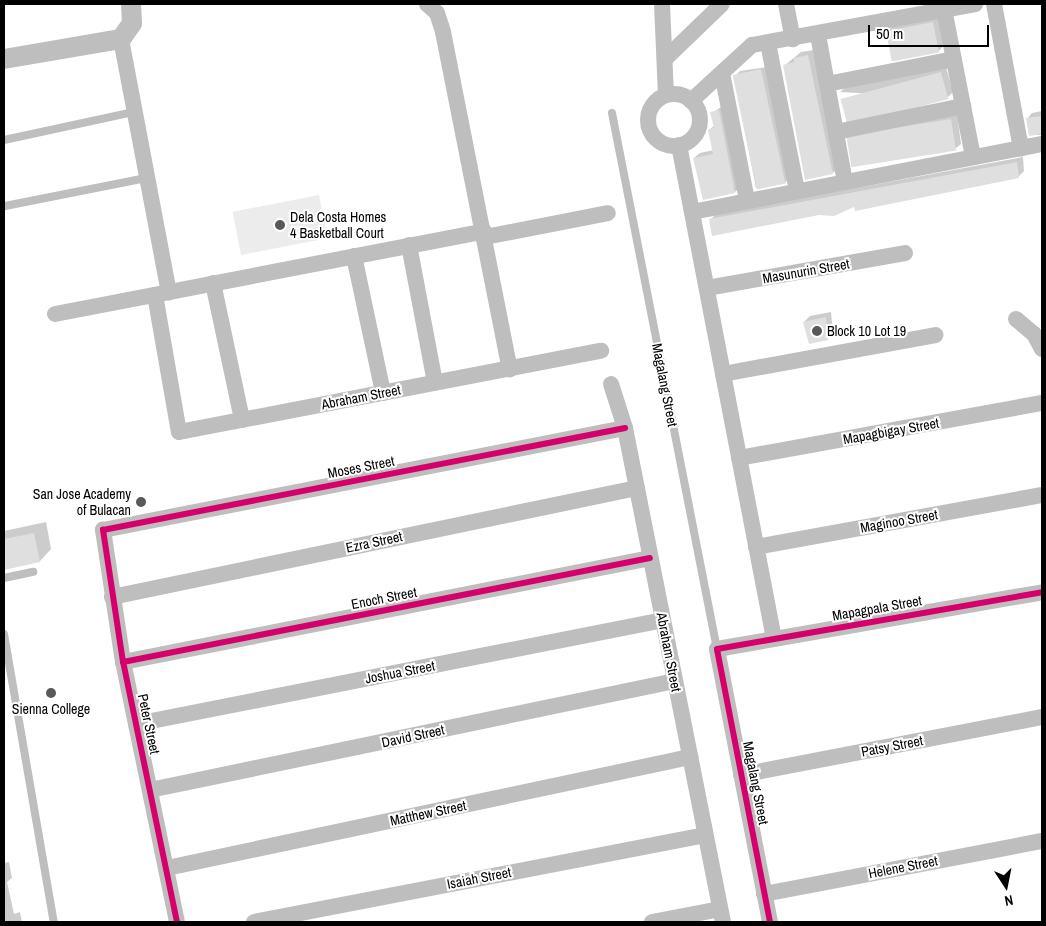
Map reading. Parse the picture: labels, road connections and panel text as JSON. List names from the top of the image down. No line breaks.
{"streets":{"street":["Masunurin Street","Magalang Street","Abraham Street","Mapagbigay Street","Moses Street","Maginoo Street","Ezra Street","Enoch Street","Mapagpala Street","Joshua Street","Peter Street","David Street","Patsy Street","Matthew Street","Helene Street","Isaiah Street"]},"crossings":[["Magalang Street","Mapagpala Street"],["Magalang Street","Patsy Street"],["Magalang Street","Helene Street"],["Abraham Street","Moses Street"],["Abraham Street","Ezra Street"],["Abraham Street","Enoch Street"],["Abraham Street","Joshua Street"],["Abraham Street","David Street"],["Abraham Street","Matthew Street"],["Abraham Street","Isaiah Street"],["Moses Street","Peter Street"],["Ezra Street","Peter Street"],["Enoch Street","Peter Street"],["Joshua Street","Peter Street"],["Peter Street","David Street"],["Peter Street","Matthew Street"]],"places":["Dela Costa Homes 4 Basketball Court","Block 10 Lot 19","San Jose Academy of Bulacan","Sienna College"],"scale_bar":"50 m","north":"bottom"}
